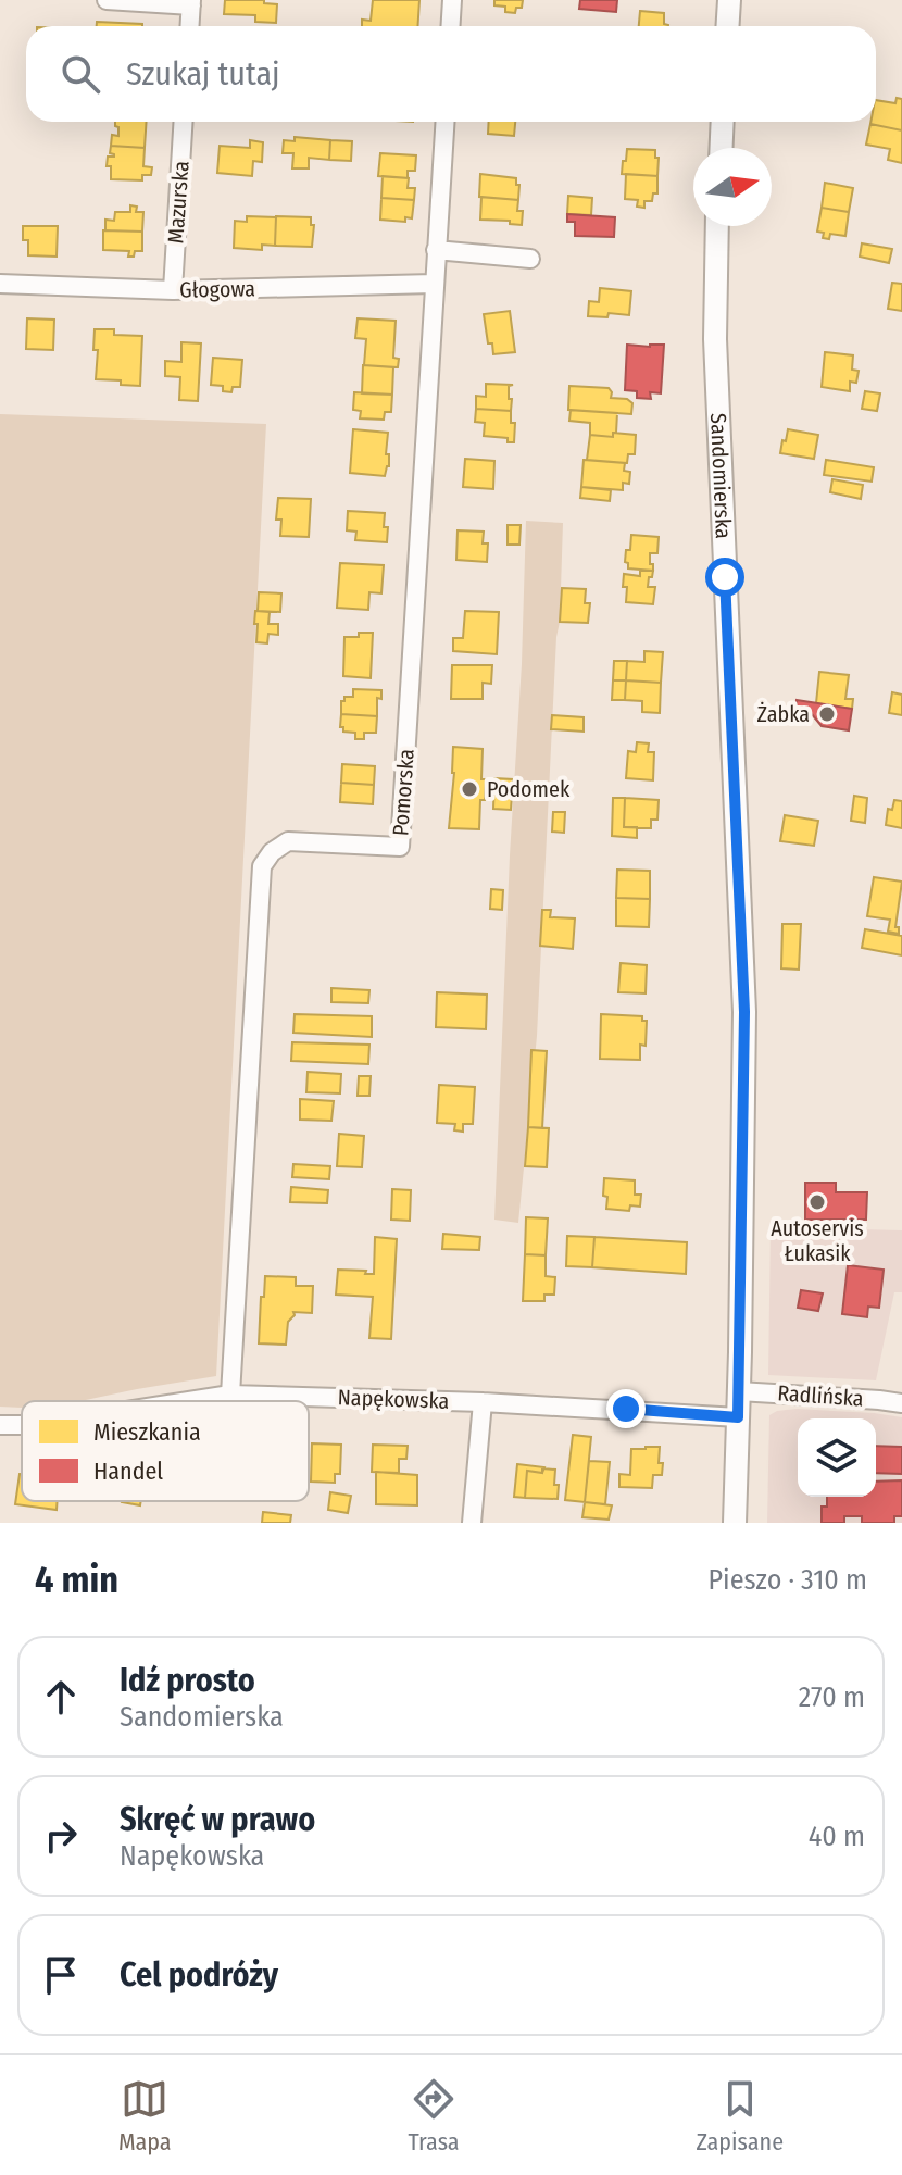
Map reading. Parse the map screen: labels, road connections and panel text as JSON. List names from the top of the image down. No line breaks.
{"streets":{"street":["Mazurska","Głogowa","Sandomierska","Pomorska","Radlińska","Napękowska"]},"crossings":[["Mazurska","Głogowa"],["Głogowa","Pomorska"],["Sandomierska","Radlińska"],["Sandomierska","Napękowska"],["Pomorska","Napękowska"]],"places":["Żabka","Podomek","Autoservis Łukasik"],"legend":["Mieszkania","Handel"],"north":"right","page":{"search":"Szukaj tutaj","heading":["4 min","Pieszo · 310 m"],"list":[["Idź prosto","Sandomierska","270 m"],["Skręć w prawo","Napękowska","40 m"],"Cel podróży"],"nav":["Mapa","Trasa","Zapisane"]}}
